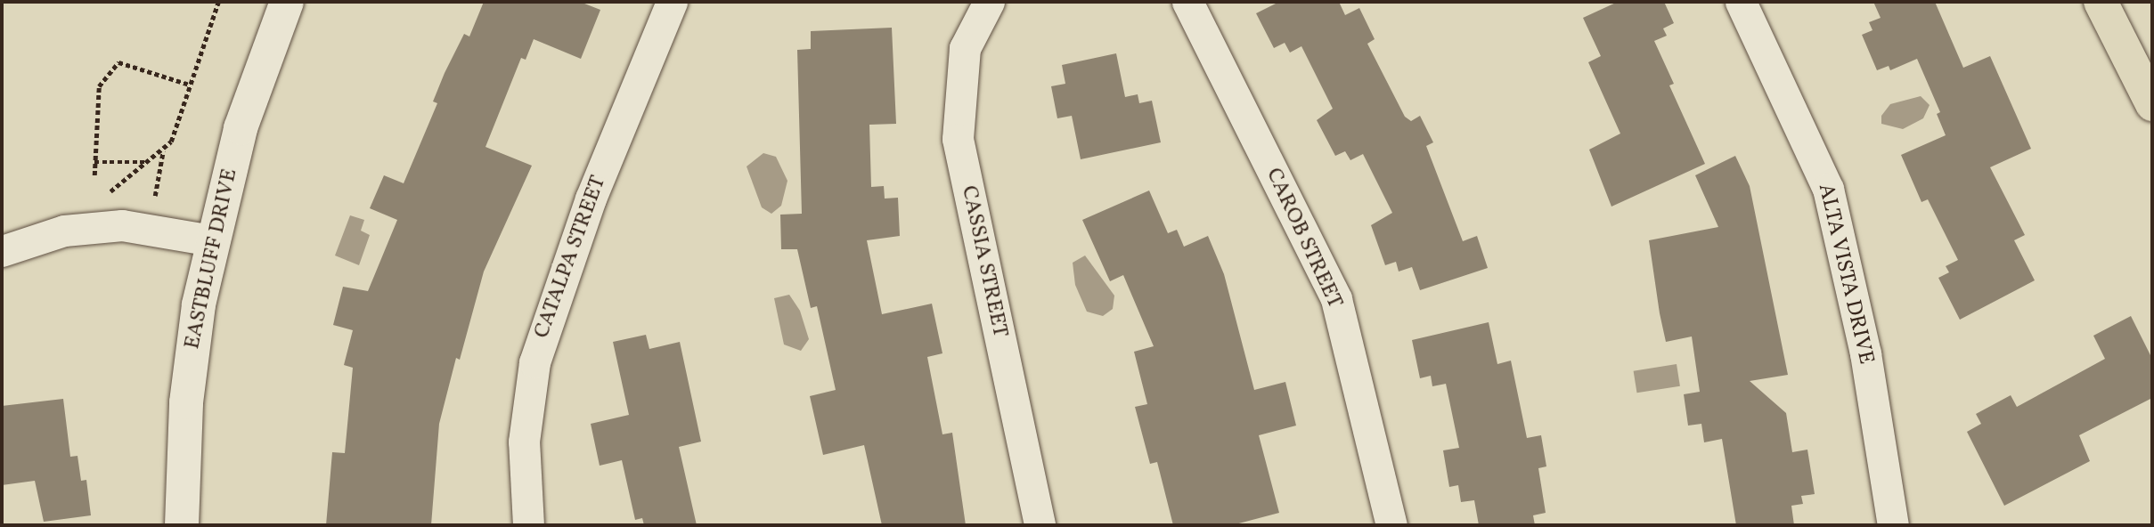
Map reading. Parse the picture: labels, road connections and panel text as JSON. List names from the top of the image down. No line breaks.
{"streets":{"main road":["EASTBLUFF DRIVE"],"street":["CAROB STREET","CATALPA STREET","CASSIA STREET","ALTA VISTA DRIVE"]}}
